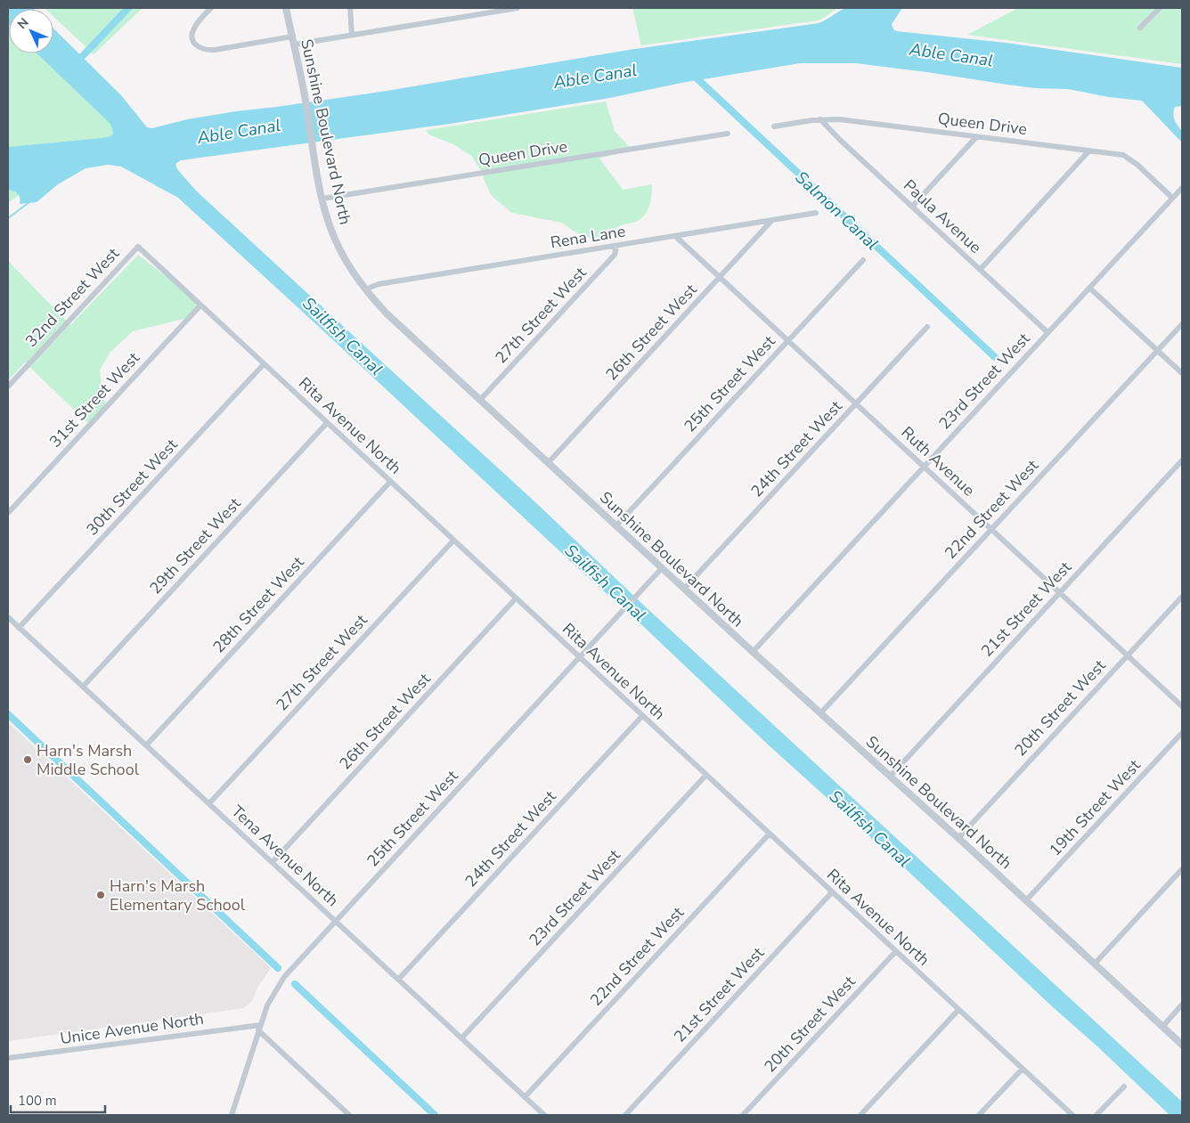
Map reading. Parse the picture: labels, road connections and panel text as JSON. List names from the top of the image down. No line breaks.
{"streets":{"street":["Queen Drive","Sunshine Boulevard North","Paula Avenue","Rena Lane","32nd Street West","27th Street West","26th Street West","23rd Street West","25th Street West","31st Street West","Rita Avenue North","24th Street West","Ruth Avenue","30th Street West","22nd Street West","29th Street West","28th Street West","21st Street West","20th Street West","19th Street West","Tena Avenue North","Unice Avenue North"]},"crossings":[["Queen Drive","Sunshine Boulevard North"],["Queen Drive","Paula Avenue"],["Queen Drive","23rd Street West"],["Sunshine Boulevard North","Rena Lane"],["Sunshine Boulevard North","27th Street West"],["Sunshine Boulevard North","26th Street West"],["Sunshine Boulevard North","23rd Street West"],["Sunshine Boulevard North","25th Street West"],["Sunshine Boulevard North","24th Street West"],["Sunshine Boulevard North","22nd Street West"],["Sunshine Boulevard North","21st Street West"],["Sunshine Boulevard North","20th Street West"],["Sunshine Boulevard North","19th Street West"],["Paula Avenue","23rd Street West"],["Rena Lane","27th Street West"],["Rena Lane","26th Street West"],["Rena Lane","Ruth Avenue"],["32nd Street West","Rita Avenue North"],["27th Street West","Rita Avenue North"],["27th Street West","Tena Avenue North"],["26th Street West","Rita Avenue North"],["26th Street West","Ruth Avenue"],["26th Street West","Tena Avenue North"],["23rd Street West","Rita Avenue North"],["23rd Street West","Ruth Avenue"],["23rd Street West","Tena Avenue North"],["25th Street West","Rita Avenue North"],["25th Street West","Ruth Avenue"],["25th Street West","Tena Avenue North"],["25th Street West","Unice Avenue North"],["31st Street West","Rita Avenue North"],["Rita Avenue North","24th Street West"],["Rita Avenue North","30th Street West"],["Rita Avenue North","22nd Street West"],["Rita Avenue North","29th Street West"],["Rita Avenue North","28th Street West"],["Rita Avenue North","21st Street West"],["Rita Avenue North","20th Street West"],["24th Street West","Ruth Avenue"],["24th Street West","Tena Avenue North"],["Ruth Avenue","22nd Street West"],["Ruth Avenue","21st Street West"],["Ruth Avenue","20th Street West"],["30th Street West","Tena Avenue North"],["22nd Street West","Tena Avenue North"],["29th Street West","Tena Avenue North"],["28th Street West","Tena Avenue North"]],"water":["Able Canal","Salmon Canal","Sailfish Canal"],"places":["Harn's Marsh Middle School","Harn's Marsh Elementary School"],"scale_bar":"100 m","north":"top left"}
